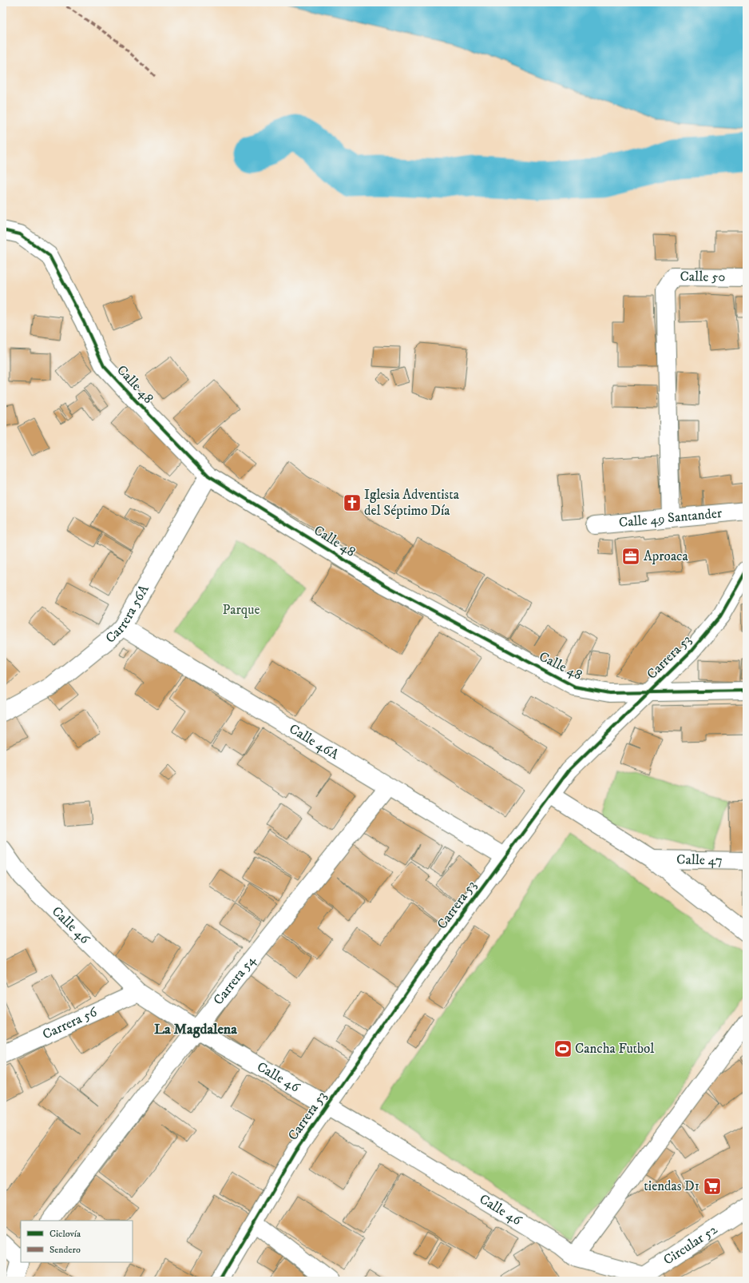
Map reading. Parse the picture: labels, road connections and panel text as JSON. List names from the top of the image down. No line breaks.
{"streets":{"street":["Calle 50","Calle 48","Calle 49 Santander","Carrera 56A","Carrera 53","Calle 46A","Calle 47","Calle 46","Carrera 54","Carrera 56","Circular 52"]},"crossings":[["Calle 50","Calle 49 Santander"],["Calle 48","Carrera 56A"],["Calle 48","Carrera 53"],["Carrera 56A","Calle 46A"],["Carrera 53","Calle 46A"],["Carrera 53","Calle 46"],["Calle 46A","Carrera 54"],["Calle 46","Carrera 54"],["Calle 46","Carrera 56"],["Calle 46","Circular 52"]],"districts":["La Magdalena"],"parks":["Parque"],"places":{"church":["Iglesia Adventista del Séptimo Día"],"office":["Aproaca"],"sports":["Cancha Futbol"],"supermarket":["tiendas D1"]},"legend":["Ciclovía","Sendero"]}
